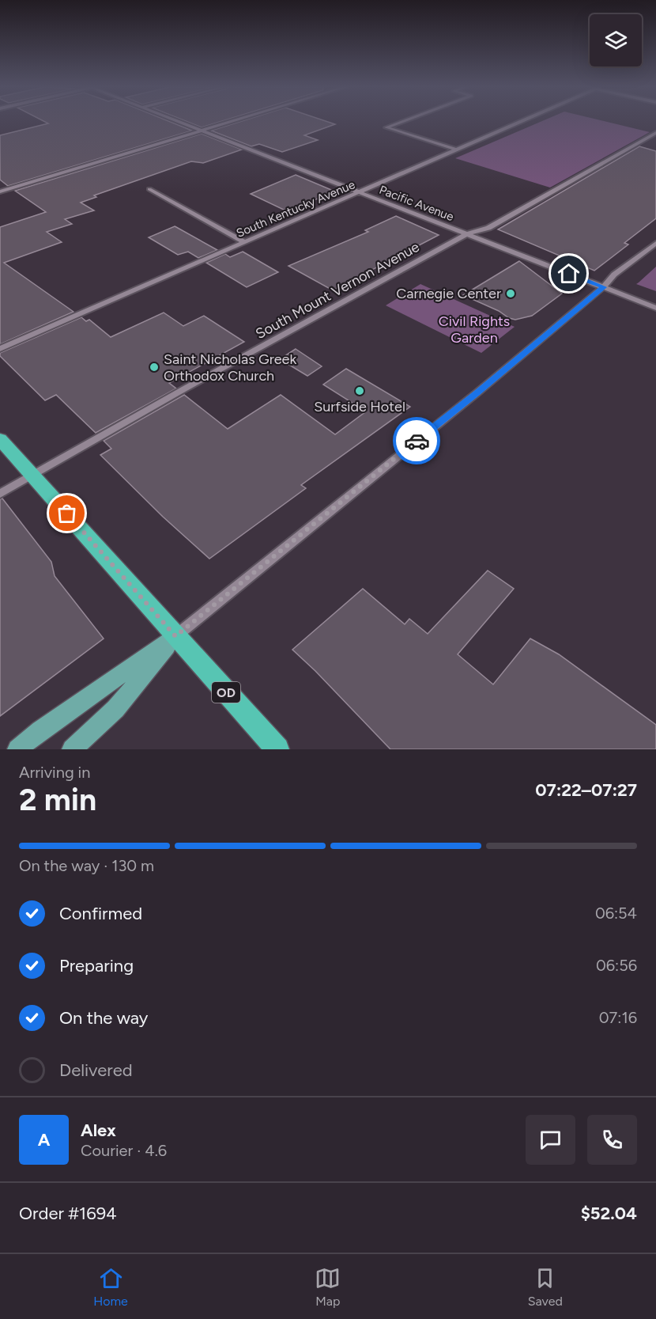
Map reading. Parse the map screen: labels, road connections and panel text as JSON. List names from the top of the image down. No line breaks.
{"streets":{"highway":["OD"],"street":["Pacific Avenue","South Kentucky Avenue","South Mount Vernon Avenue"]},"crossings":[["Pacific Avenue","South Kentucky Avenue"],["Pacific Avenue","South Mount Vernon Avenue"],["South Mount Vernon Avenue","OD"]],"parks":["Civil Rights Garden"],"places":["Carnegie Center","Saint Nicholas Greek Orthodox Church","Surfside Hotel"],"page":{"heading":["2 min","Arriving in","07:22–07:27"],"panel":["Alex","Courier · 4.6","Order #1694","$52.04"],"bar":"On the way · 130 m","list":[["Confirmed","06:54"],["Preparing","06:56"],["On the way","07:16"],"Delivered"],"round":"A","tabs":["Home","Map","Saved"]}}
